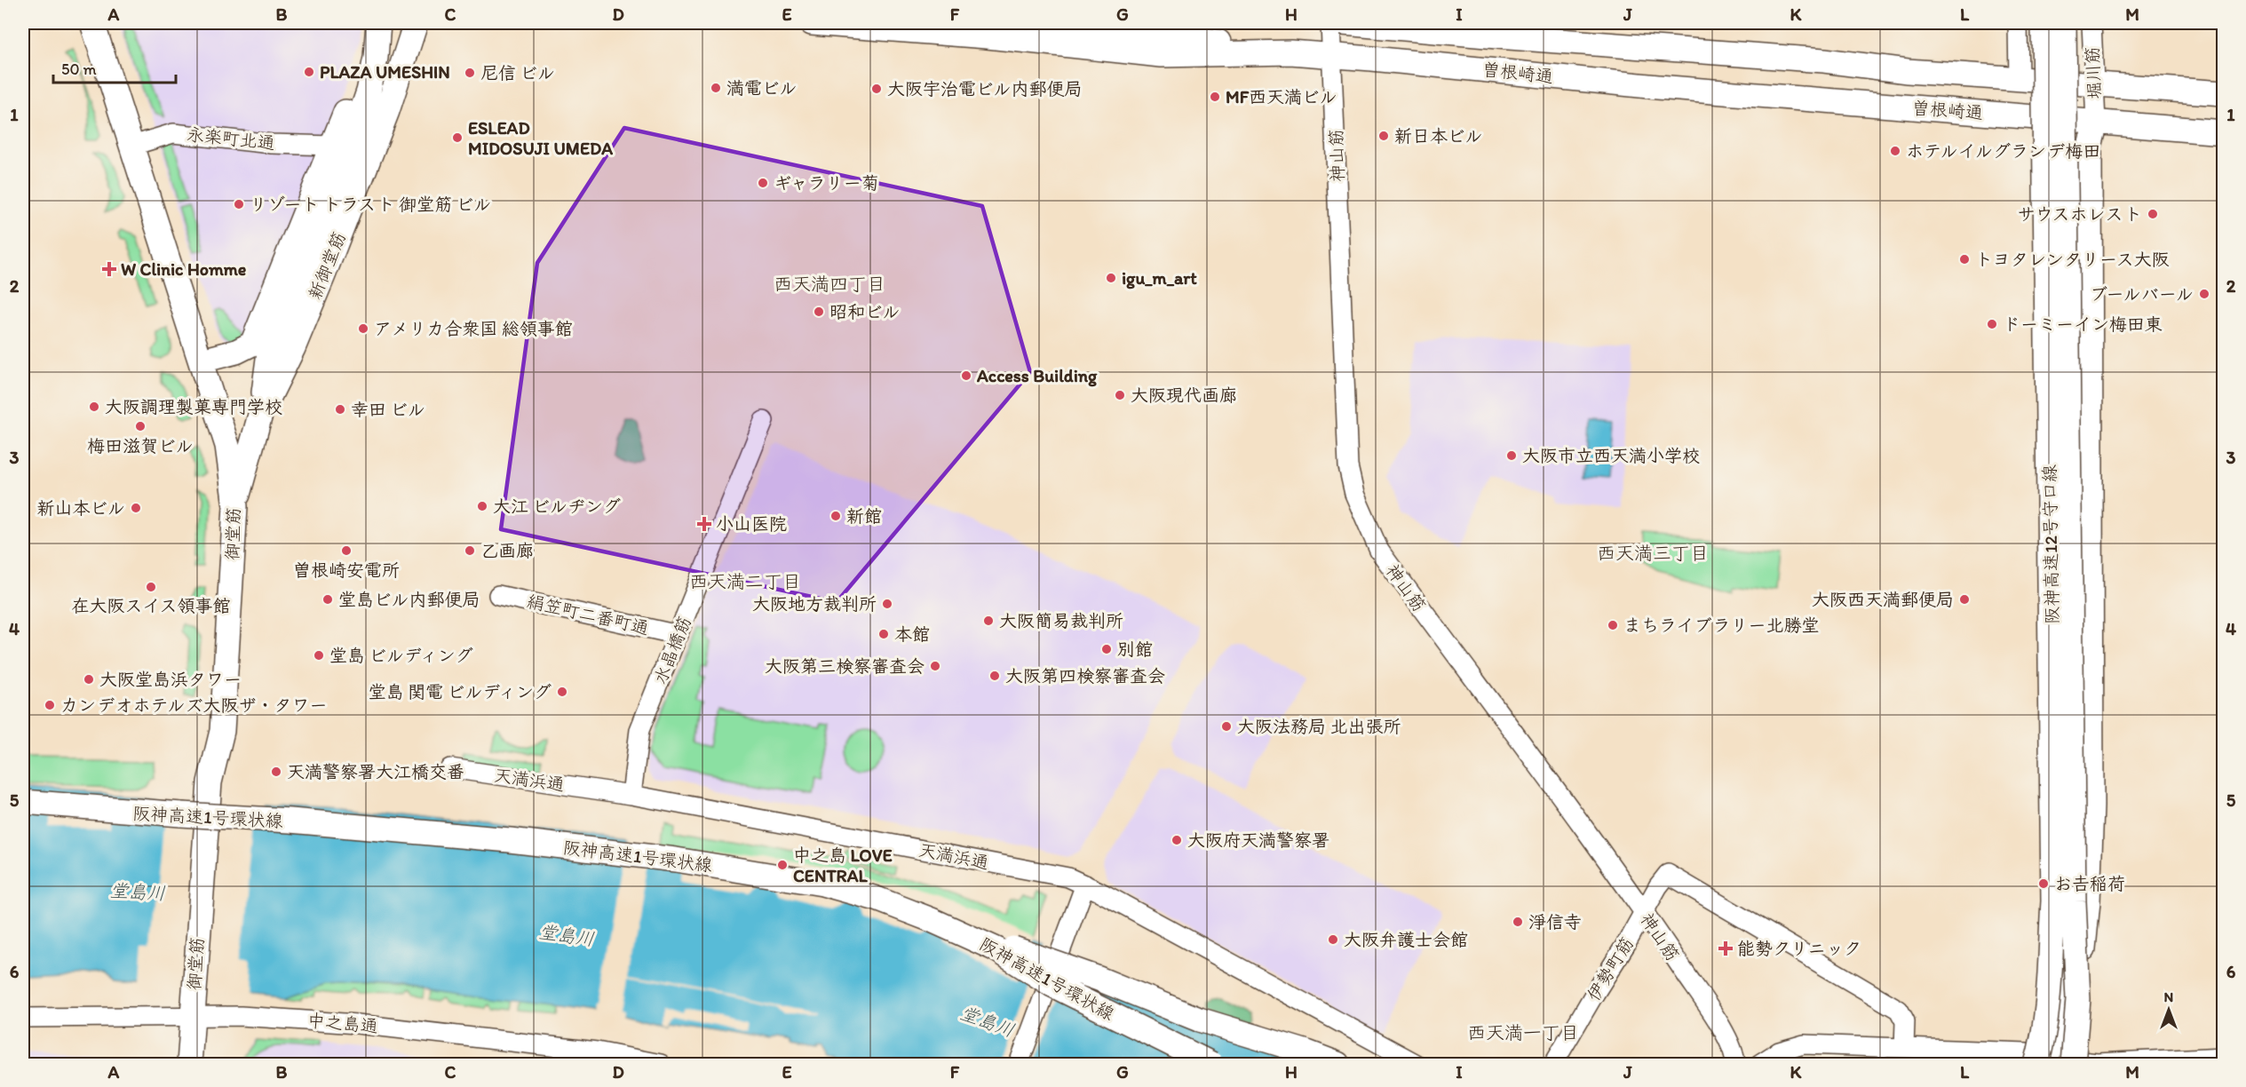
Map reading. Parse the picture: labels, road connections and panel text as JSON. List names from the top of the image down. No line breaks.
{"streets":{"highway":["曽根崎通","新御堂筋","御堂筋","阪神高速12号守口線","阪神高速1号環状線"],"street":["堀川筋","永楽町北通","神山筋","絹笠町二番町通","水晶橋筋","天満浜通","伊勢町筋","中之島通"]},"crossings":[["曽根崎通","堀川筋"],["曽根崎通","神山筋"],["永楽町北通","御堂筋"],["神山筋","伊勢町筋"],["新御堂筋","御堂筋"],["御堂筋","中之島通"],["絹笠町二番町通","水晶橋筋"],["水晶橋筋","天満浜通"]],"districts":["西天満四丁目","西天満三丁目","西天満二丁目","西天満一丁目"],"water":["堂島川"],"places":{"other":["PLAZA UMESHIN","尼信 ビル","満電ビル","大阪宇治電ビル内郵便局","MF西天満ビル","新日本ビル","ESLEAD MIDOSUJI UMEDA","ホテルイルグランデ梅田","ギャラリー菊","リゾート トラスト 御堂筋 ビル","サウスホレスト","トヨタレンタリース大阪","igu_m_art","ブールバール","昭和ビル","ドーミーイン梅田東","アメリカ合衆国 総領事館","Access Building","大阪現代画廊","大阪調理製菓専門学校","幸田 ビル","梅田滋賀ビル","大阪市立西天満小学校","大江 ビルヂング","新山本ビル","新館","曽根崎安電所","乙画廊","在大阪スイス領事館","堂島ビル内郵便局","大阪西天満郵便局","大阪地方裁判所","大阪簡易裁判所","まちライブラリー北勝堂","本館","別館","堂島 ビルディング","大阪第三検察審査会","大阪第四検察審査会","大阪堂島浜タワー","堂島 関電 ビルディング","カンデオホテルズ大阪ザ・タワー","大阪法務局 北出張所","天満警察署大江橋交番","大阪府天満警察署","中之島 LOVE CENTRAL","お𠮷稲荷","淨信寺","大阪弁護士会館"],"health":["W Clinic Homme","小山医院","能勢クリニック"]},"scale_bar":"50 m","north":"top","grid":{"columns":["A","B","C","D","E","F","G","H","I","J","K","L","M"],"rows":["1","2","3","4","5","6"]}}
